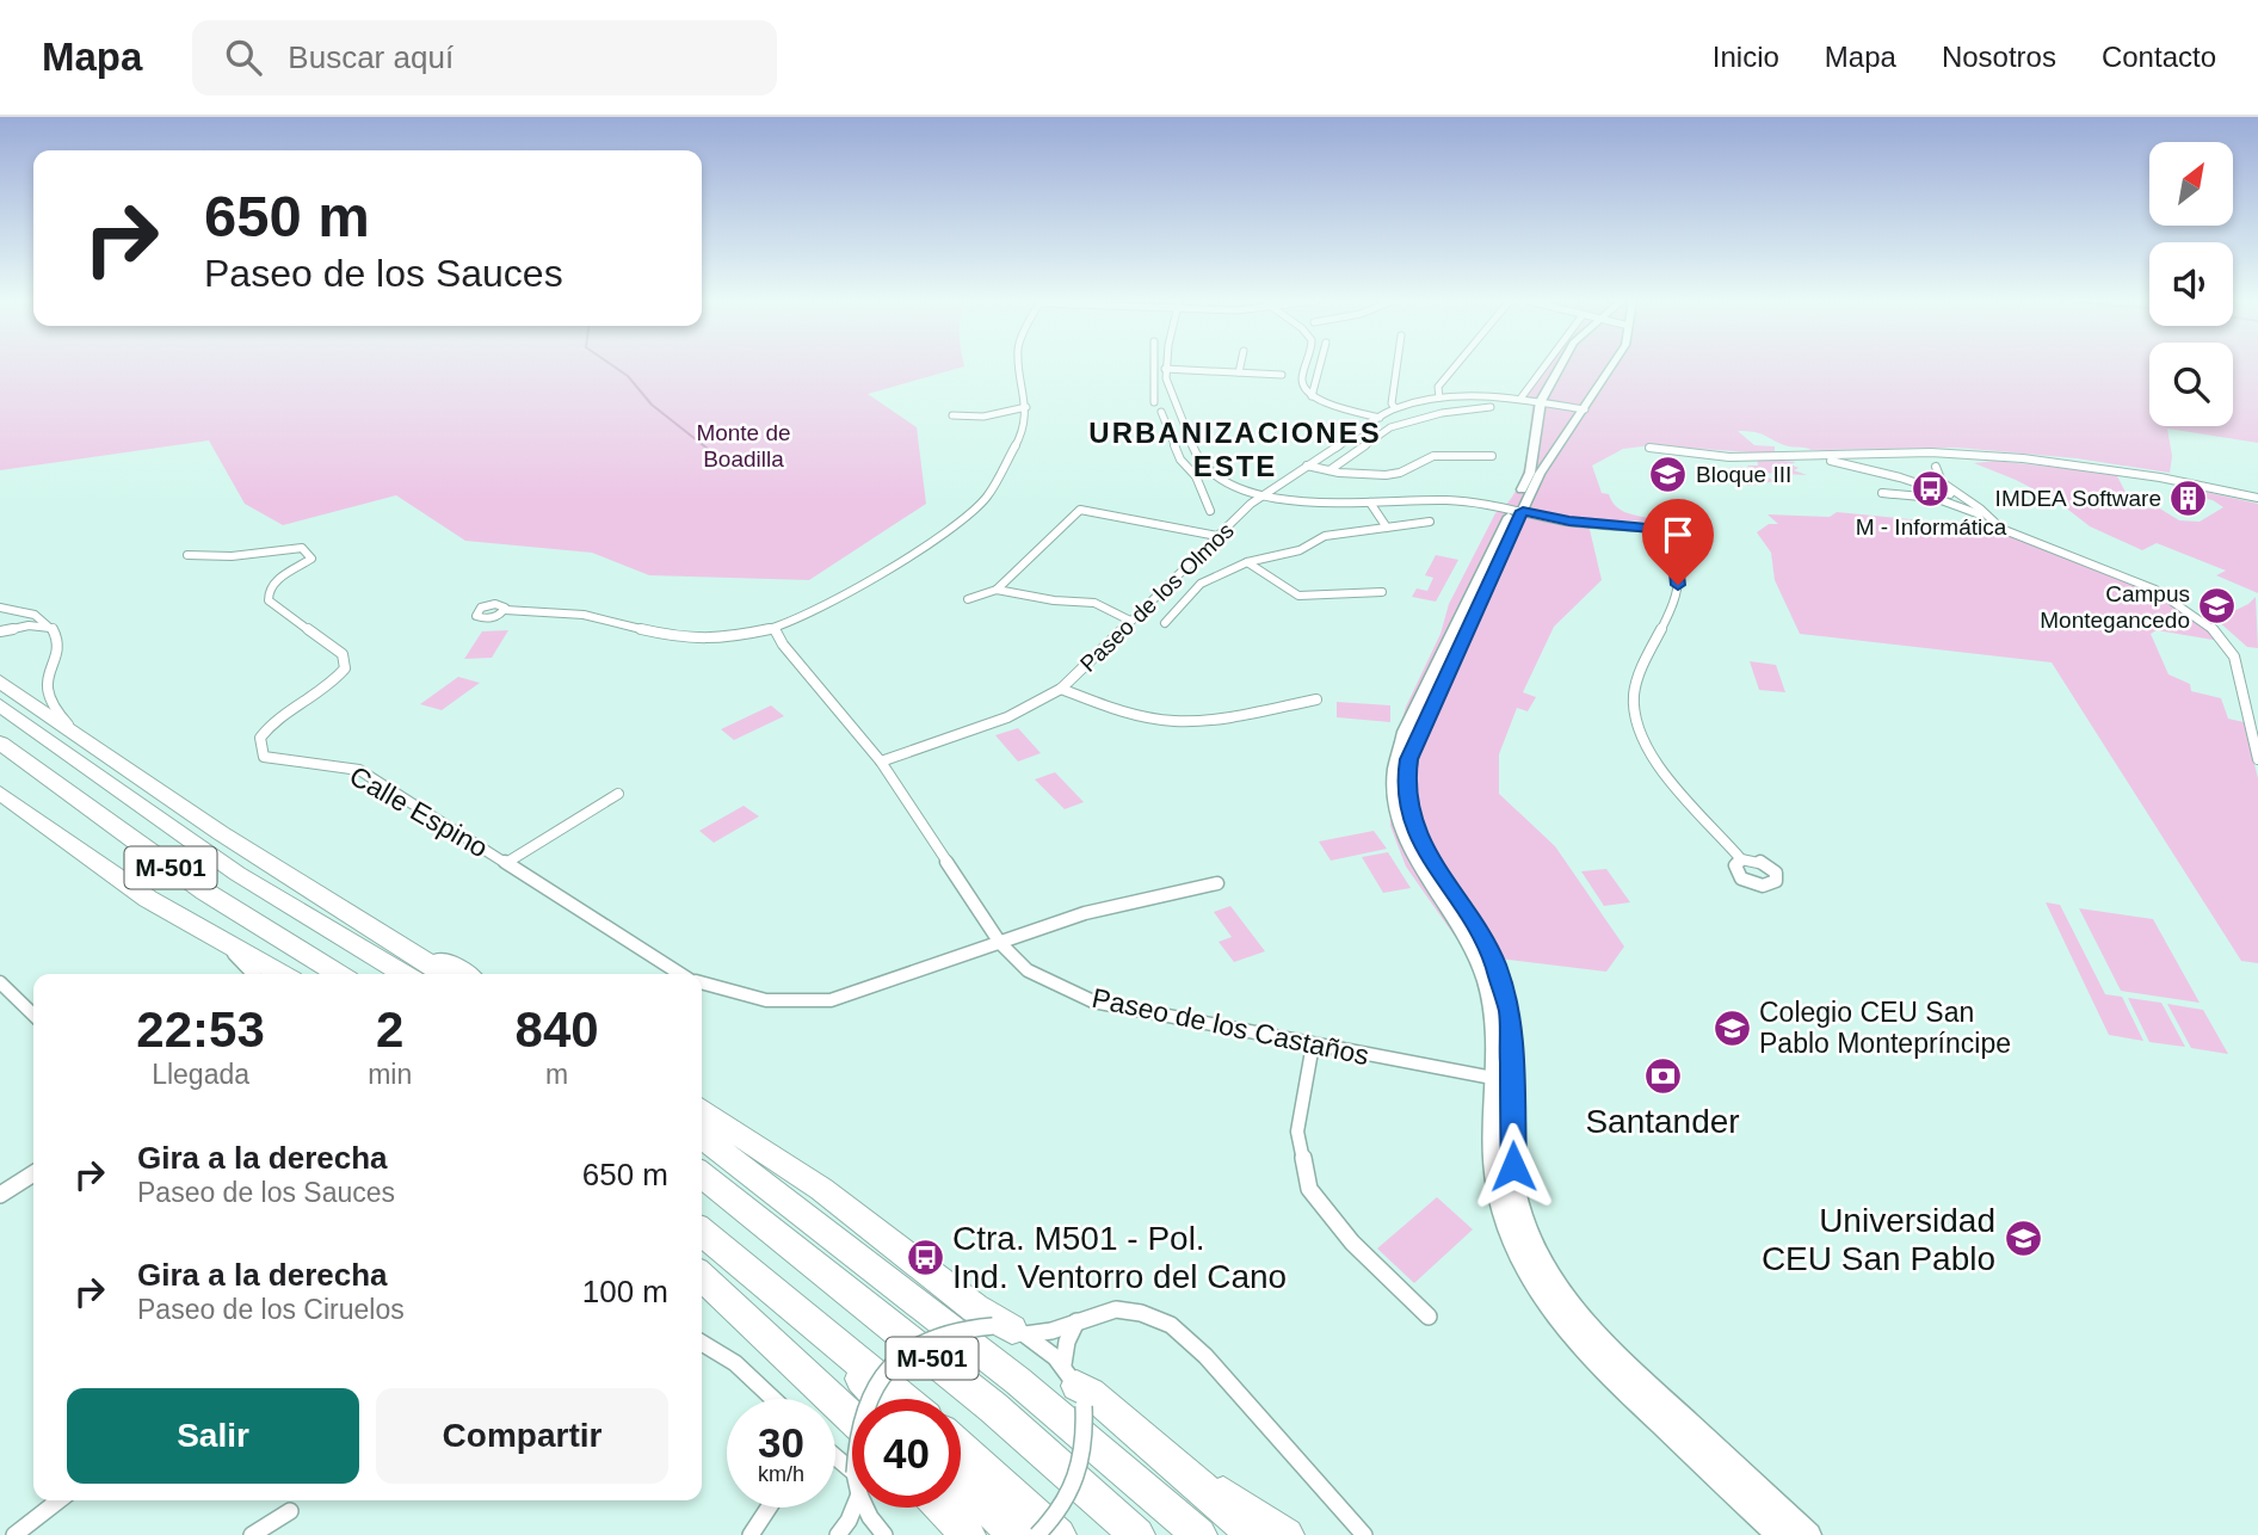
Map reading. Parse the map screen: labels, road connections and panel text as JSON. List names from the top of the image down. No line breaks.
{"streets":{"highway":["M-501"],"street":["Paseo de los Olmos","Calle Espino","Paseo de los Castaños"]},"crossings":[["Paseo de los Olmos","Paseo de los Castaños"],["Calle Espino","Paseo de los Castaños"]],"districts":["URBANIZACIONES ESTE"],"parks":["Monte de Boadilla"],"places":{"school or university":["Bloque III","Campus Montegancedo","Colegio CEU San Pablo Montepríncipe","Universidad CEU San Pablo"],"bus stop":["M - Informática","Ctra. M501 - Pol. Ind. Ventorro del Cano"],"building":["IMDEA Software"],"bank":["Santander"]},"north":"top right","page":{"header":"Mapa","search":"Buscar aquí","nav":["Inicio","Mapa","Nosotros","Contacto"],"turn":["650 m","Paseo de los Sauces"],"eta":["22:53","Llegada","2","min","840","m"],"list":[{"name":"Gira a la derecha","note":"Paseo de los Sauces","value":"650 m"},{"name":"Gira a la derecha","note":"Paseo de los Ciruelos","value":"100 m"}],"buttons":["Salir","Compartir"],"speed":"30 km/h","limit":"40"}}
